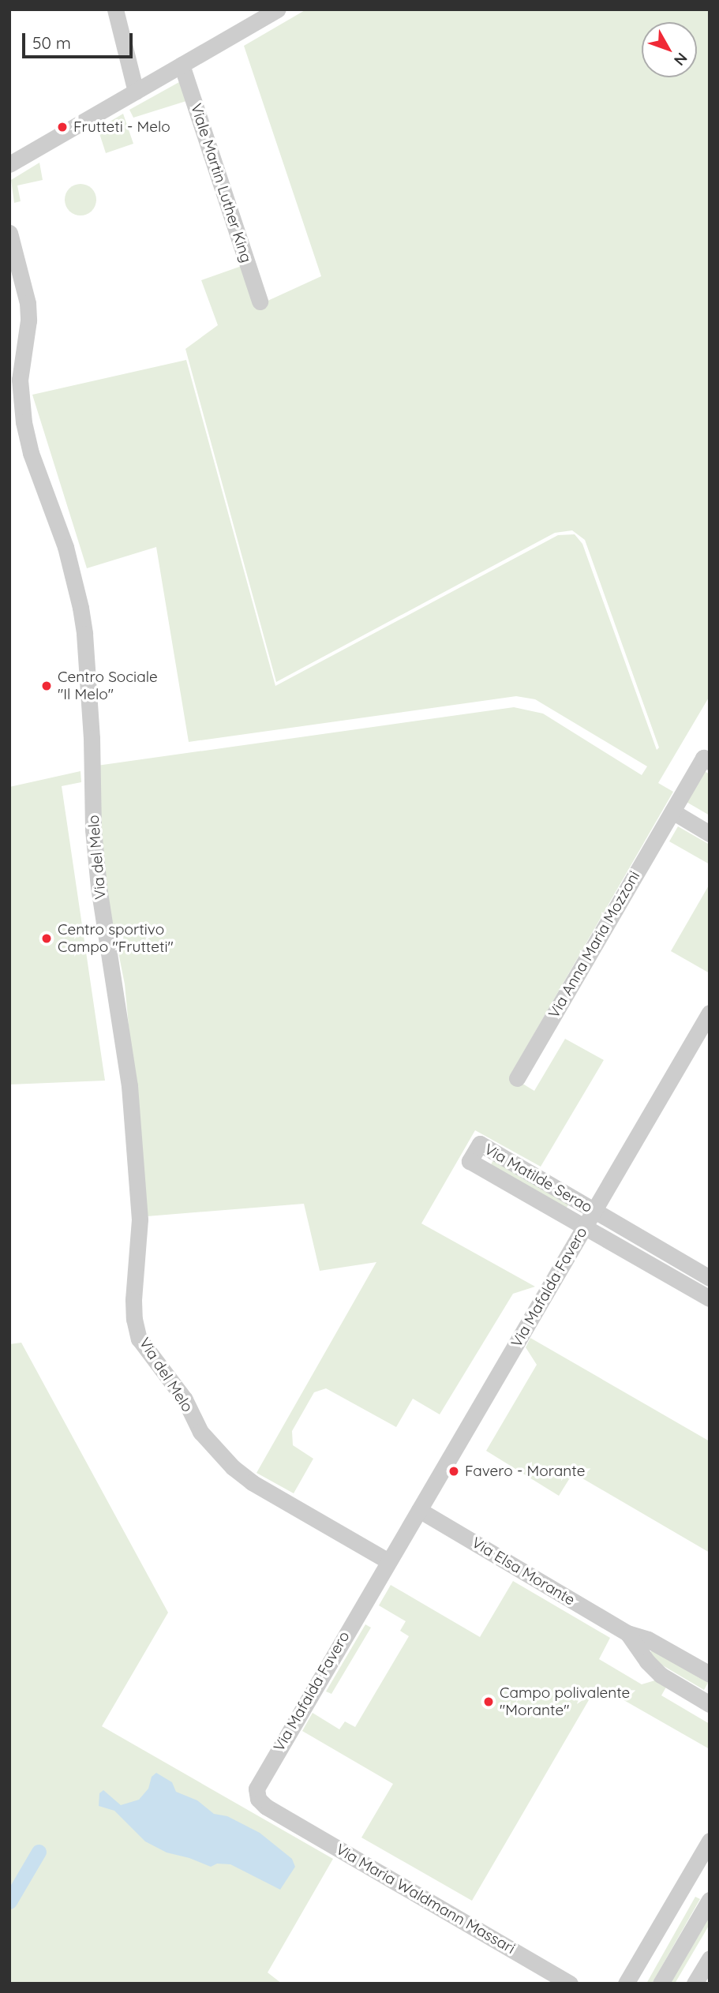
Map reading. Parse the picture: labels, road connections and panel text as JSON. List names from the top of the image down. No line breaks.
{"streets":{"street":["Viale Martin Luther King","Via del Melo","Via Anna Maria Mozzoni","Via Matilde Serao","Via Mafalda Favero","Via Elsa Morante","Via Maria Waldmann Massari"]},"crossings":[["Via del Melo","Via Mafalda Favero"],["Via Matilde Serao","Via Mafalda Favero"],["Via Mafalda Favero","Via Elsa Morante"],["Via Mafalda Favero","Via Maria Waldmann Massari"]],"places":["Frutteti - Melo","Centro Sociale \"Il Melo\"","Centro sportivo Campo \"Frutteti\"","Favero - Morante","Campo polivalente \"Morante\""],"scale_bar":"50 m","north":"bottom right"}
